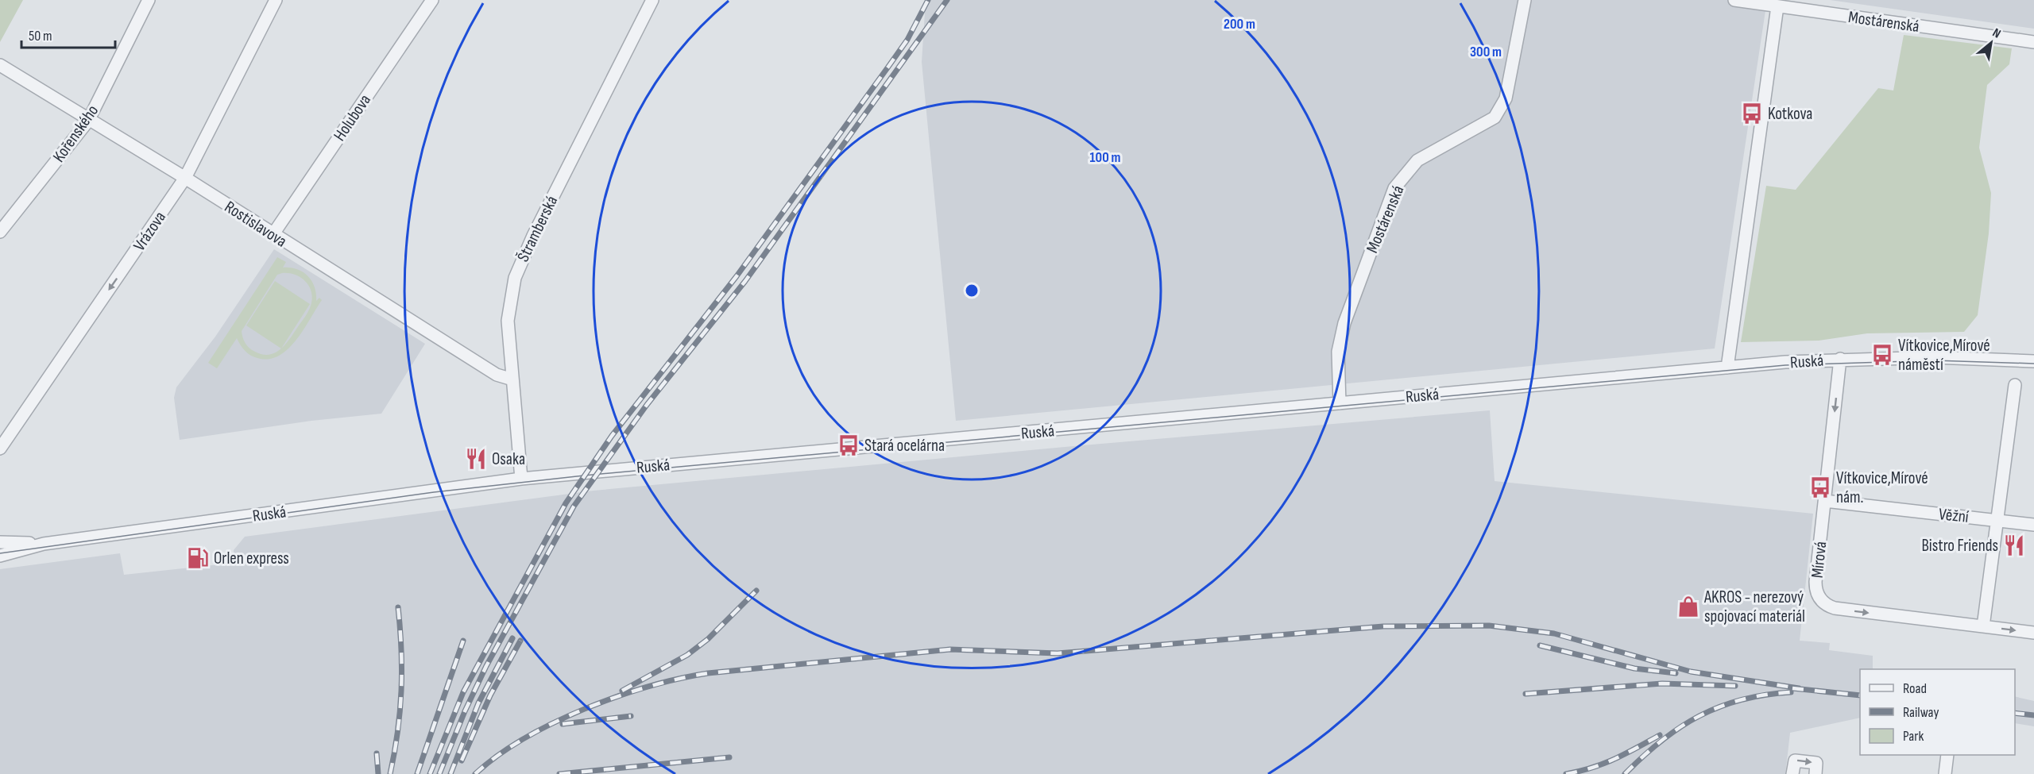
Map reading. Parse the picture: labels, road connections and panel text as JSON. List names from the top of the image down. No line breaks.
{"streets":{"street":["Mostárenská","Holubova","Kořenského","Rostislavova","Štramberská","Vrázova","Ruská","Věžní","Mírová"]},"crossings":[["Mostárenská","Ruská"],["Holubova","Rostislavova"],["Kořenského","Rostislavova"],["Rostislavova","Štramberská"],["Rostislavova","Vrázova"],["Štramberská","Ruská"],["Ruská","Mírová"],["Věžní","Mírová"]],"one_way":["Vrázova"],"places":{"bus stop":["Kotkova","Vítkovice,Mírové náměstí","Stará ocelárna","Vítkovice,Mírové nám."],"restaurant":["Osaka","Bistro Friends"],"fuel station":["Orlen express"],"shop":["AKROS - nerezový spojovací materiál"]},"legend":["Road","Railway","Park"],"scale_bar":"50 m","north":"top right","rings":["200 m","300 m","100 m"]}
